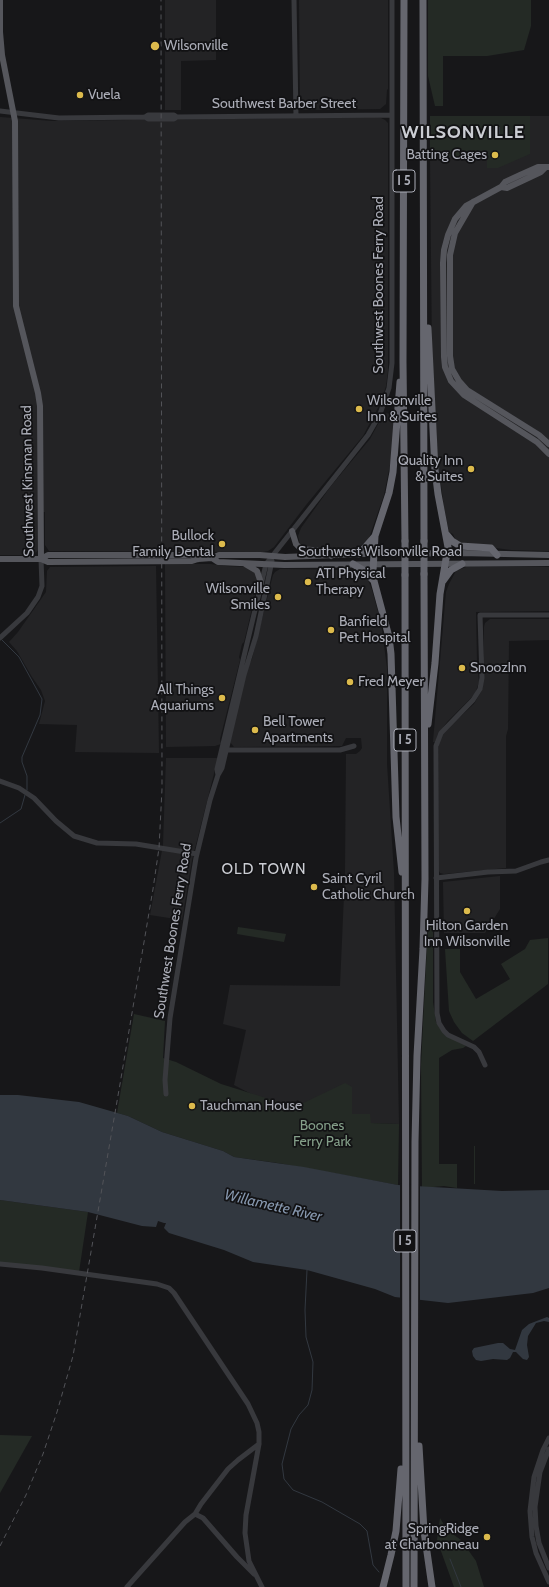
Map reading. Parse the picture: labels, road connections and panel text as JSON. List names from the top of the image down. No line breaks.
{"streets":{"highway":["I 5"],"main road":["Southwest Kinsman Road","Southwest Wilsonville Road"],"street":["Southwest Barber Street","Southwest Boones Ferry Road"]},"crossings":[["Southwest Barber Street","Southwest Boones Ferry Road"],["Southwest Barber Street","Southwest Kinsman Road"],["I 5","Southwest Wilsonville Road"],["Southwest Boones Ferry Road","Southwest Wilsonville Road"],["Southwest Kinsman Road","Southwest Wilsonville Road"]],"districts":["WILSONVILLE","OLD TOWN"],"water":["Willamette River"],"parks":["Boones Ferry Park"],"places":["Wilsonville","Vuela","Batting Cages","Wilsonville Inn & Suites","Quality Inn & Suites","Bullock Family Dental","ATI Physical Therapy","Wilsonville Smiles","Banfield Pet Hospital","SnoozInn","Fred Meyer","All Things Aquariums","Bell Tower Apartments","Saint Cyril Catholic Church","Hilton Garden Inn Wilsonville","Tauchman House","SpringRidge at Charbonneau"]}
